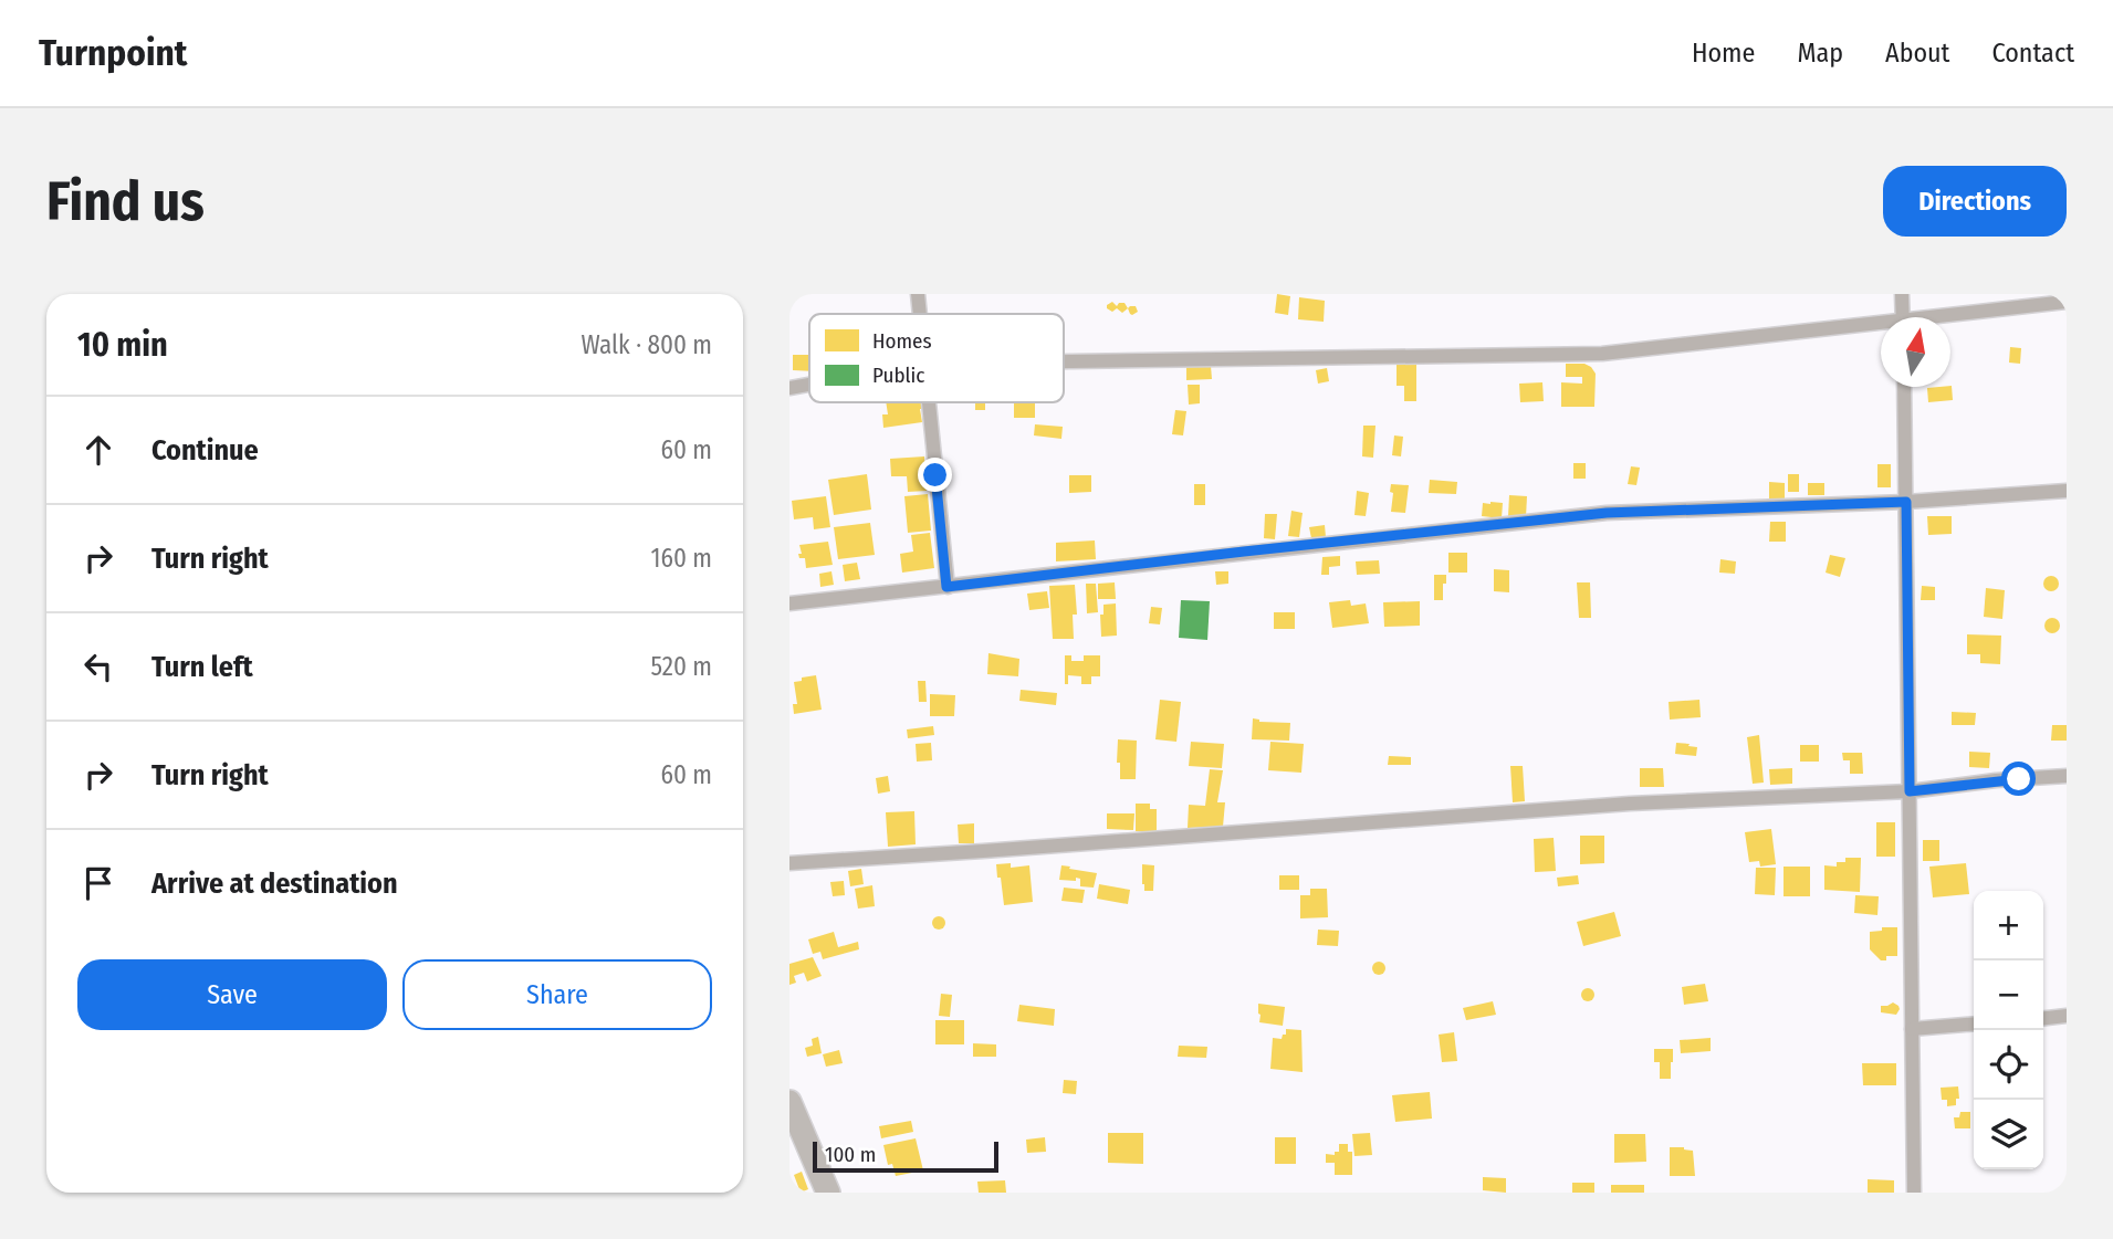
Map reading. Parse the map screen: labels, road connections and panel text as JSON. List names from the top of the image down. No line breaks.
{"legend":["Homes","Public"],"scale_bar":"100 m","north":"top","page":{"header":"Turnpoint","nav":["Home","Map","About","Contact"],"buttons":["Directions",["Save","Share"]],"title":"Find us","heading":["10 min","Walk · 800 m"],"list":[["Continue","60 m"],["Turn right","160 m"],["Turn left","520 m"],["Turn right","60 m"],"Arrive at destination"],"map_buttons":["+","−"],"scale":"100 m"}}
